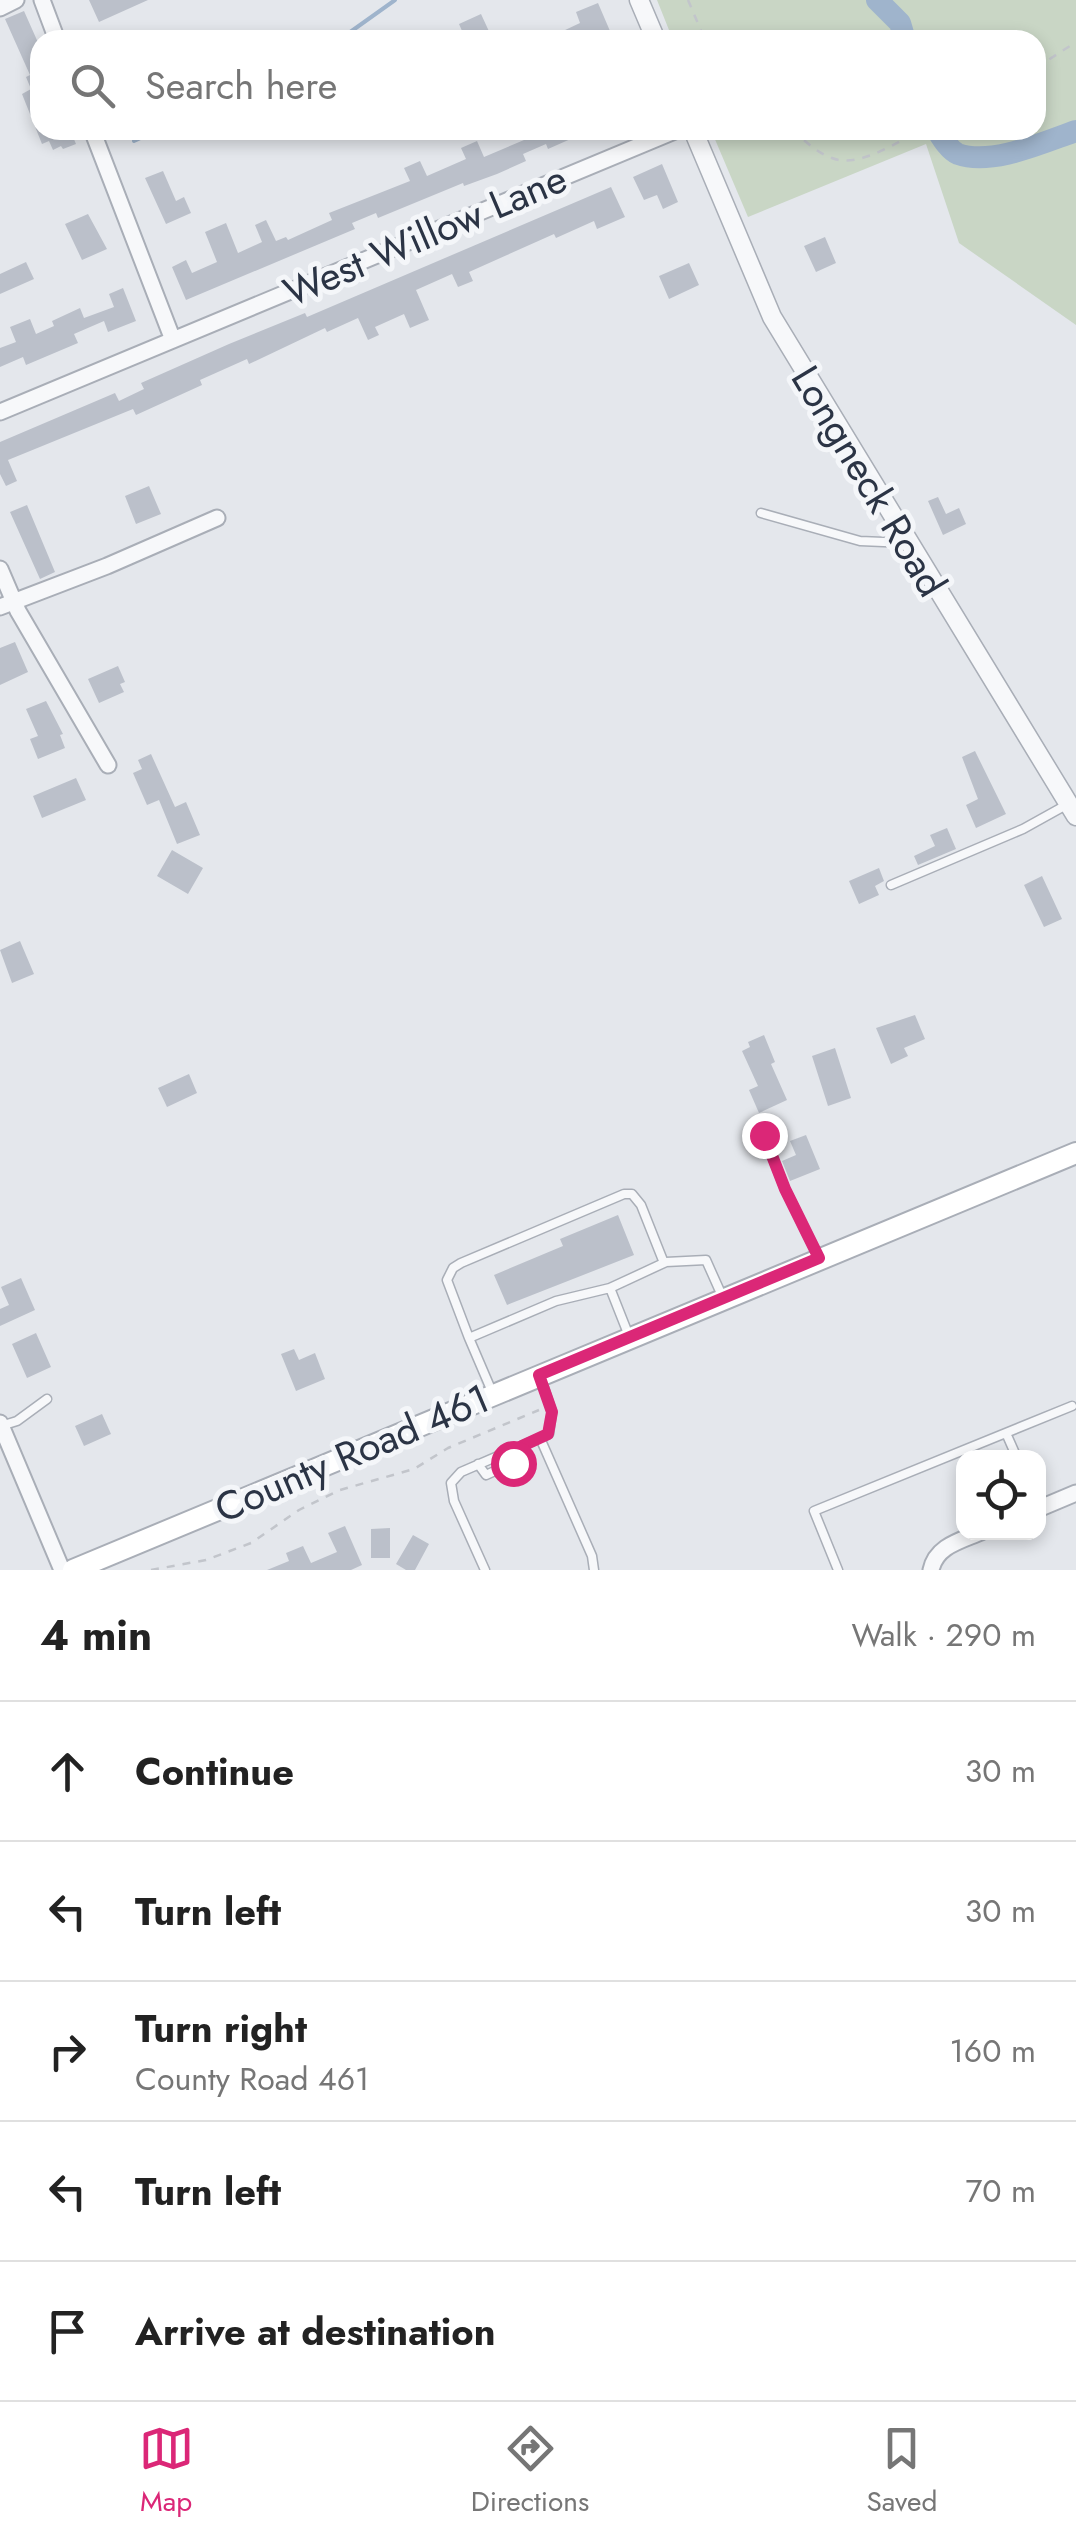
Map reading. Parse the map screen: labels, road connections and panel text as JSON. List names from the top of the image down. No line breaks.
{"streets":{"main road":["County Road 461"],"street":["West Willow Lane","Longneck Road"]},"page":{"search":"Search here","heading":["4 min","Walk · 290 m"],"list":[["Continue","30 m"],["Turn left","30 m"],["Turn right","County Road 461","160 m"],["Turn left","70 m"],"Arrive at destination"],"nav":["Map","Directions","Saved"]}}
